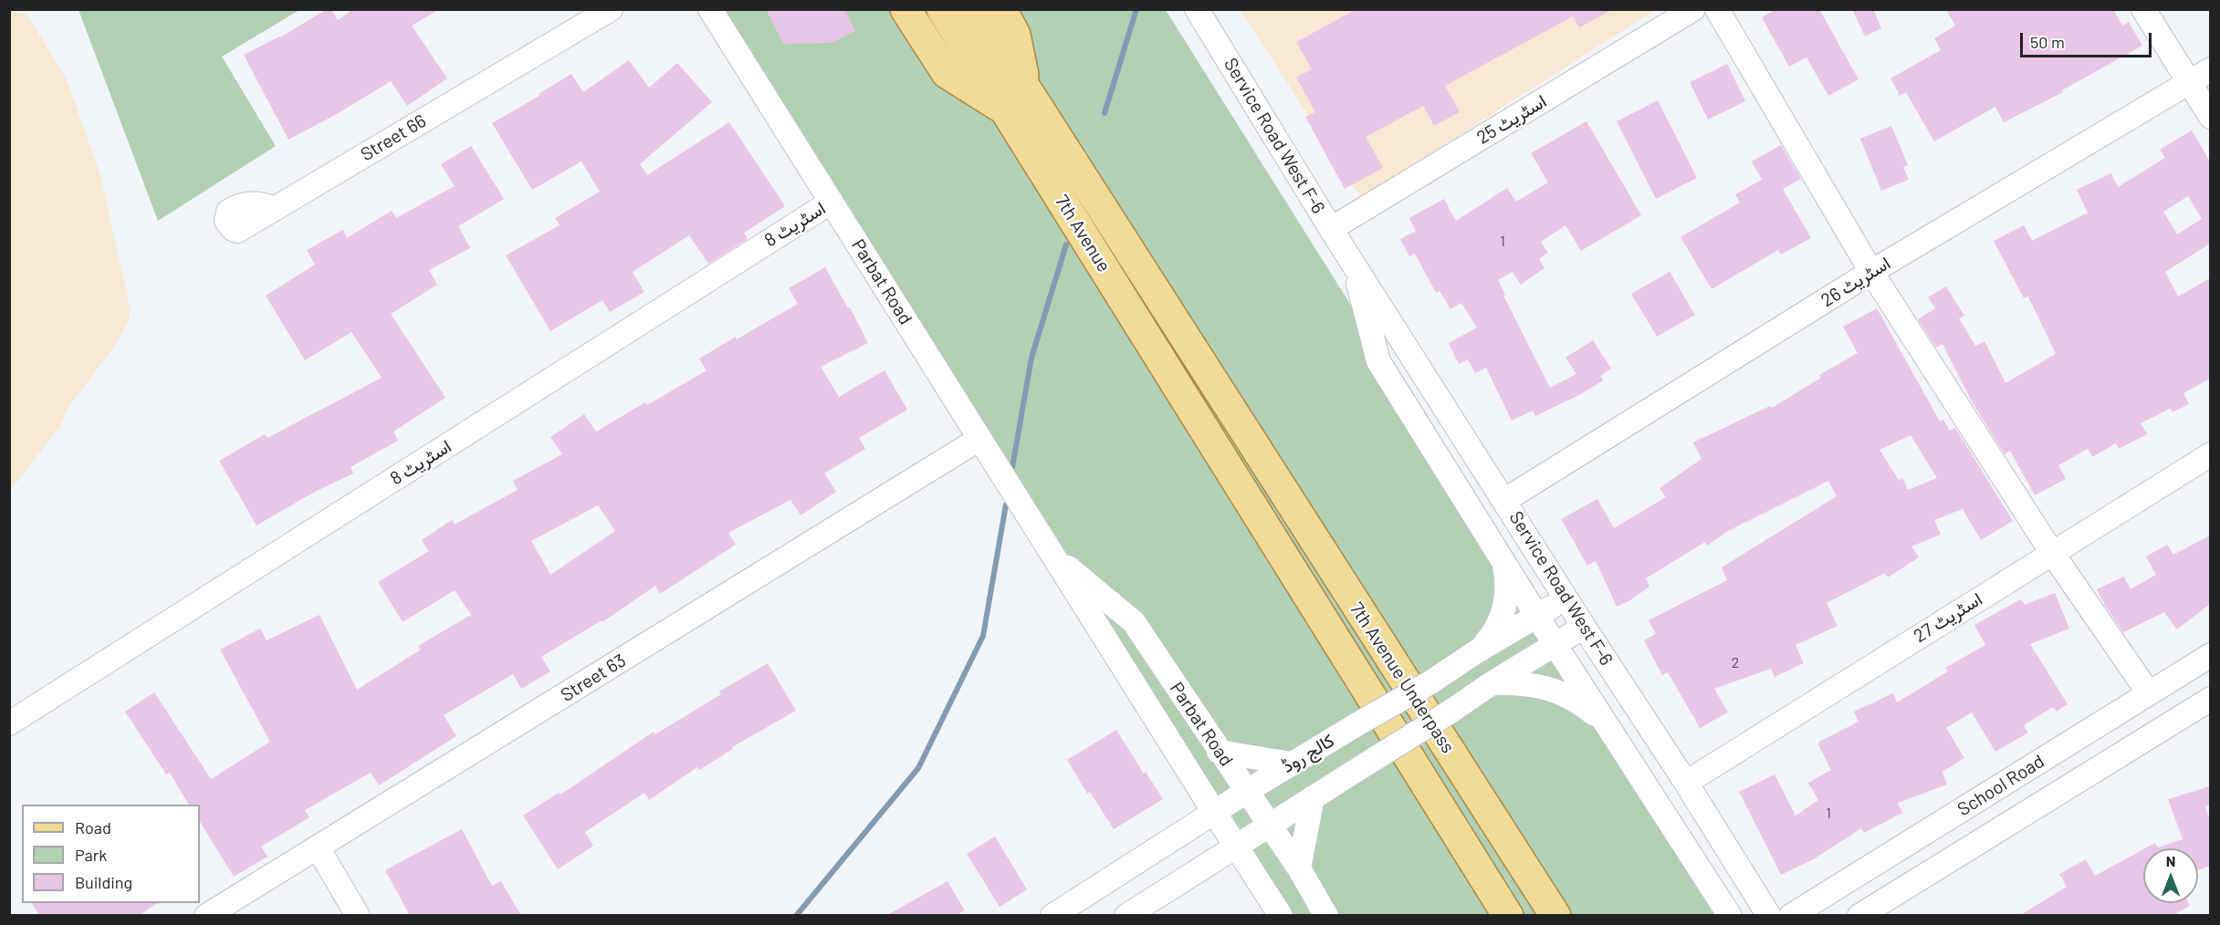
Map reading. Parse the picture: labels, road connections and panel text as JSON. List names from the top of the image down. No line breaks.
{"streets":{"main road":["7th Avenue","7th Avenue Underpass"],"street":["اسٹریٹ 25","Service Road West F-6","Street 66","اسٹریٹ 8","Parbat Road","اسٹریٹ 26","اسٹریٹ 27","Street 63","کالج روڈ","School Road"]},"crossings":[["اسٹریٹ 25","Service Road West F-6"],["Service Road West F-6","اسٹریٹ 26"],["Service Road West F-6","اسٹریٹ 27"],["Service Road West F-6","کالج روڈ"],["اسٹریٹ 8","Parbat Road"],["7th Avenue","7th Avenue Underpass"],["Parbat Road","Street 63"],["Parbat Road","کالج روڈ"]],"house_numbers":["1","2","1"],"legend":["Road","Park","Building"],"scale_bar":"50 m","north":"top"}
